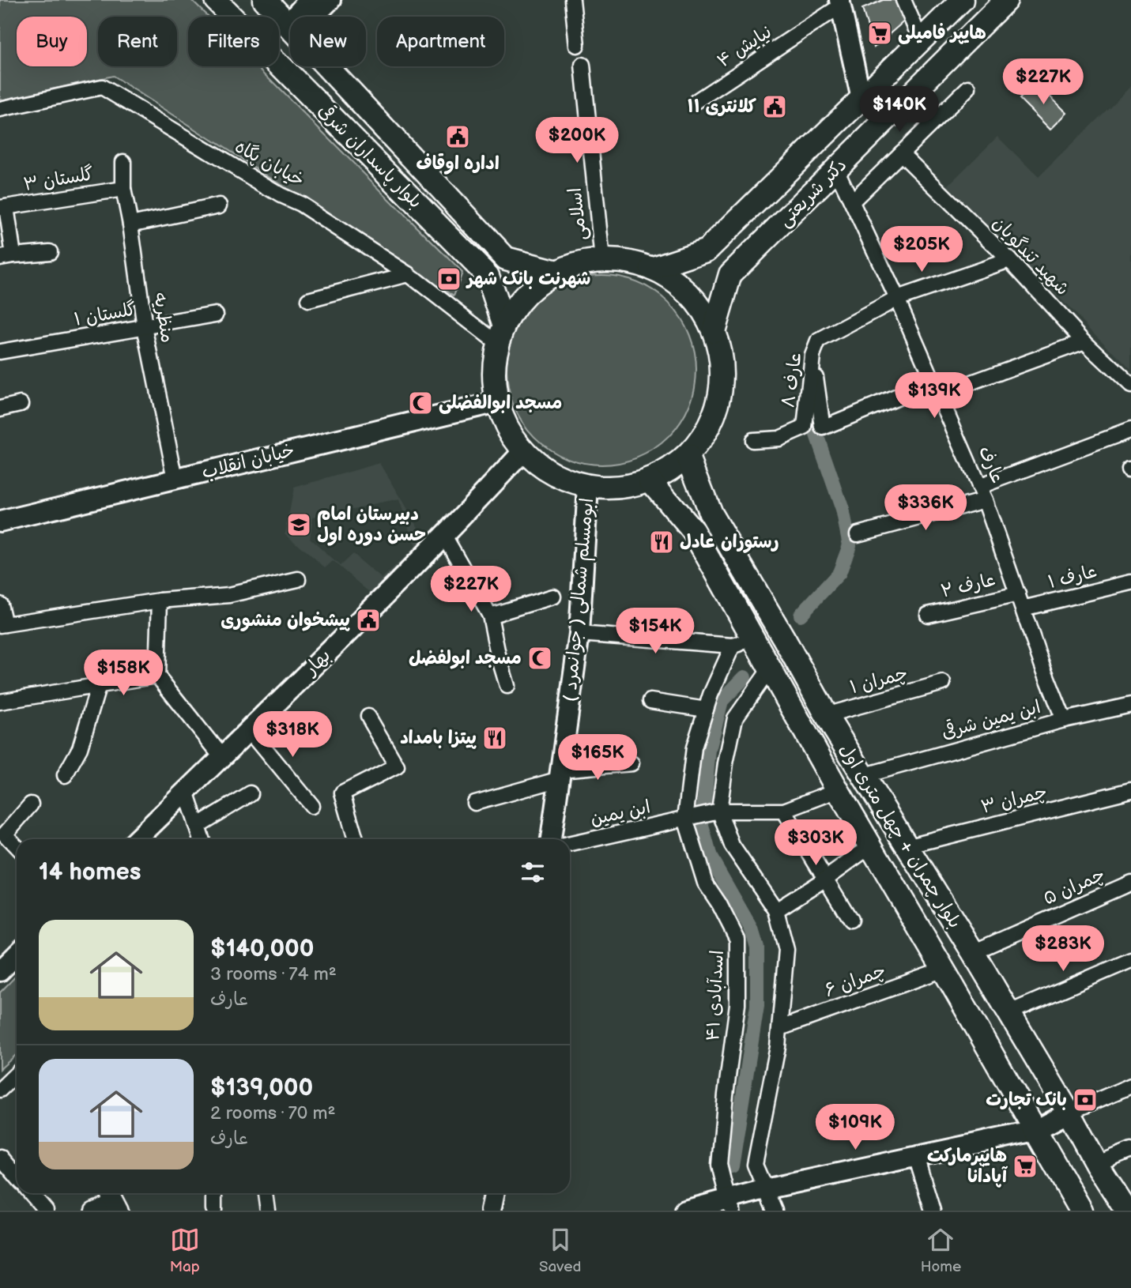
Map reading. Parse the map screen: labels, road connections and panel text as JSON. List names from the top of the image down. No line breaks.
{"streets":{"main road":["بلوار پاسداران شرقی","دکتر شریعتی","خیابان انقلاب","ابومسلم شمالی ( جوانمرد )","بهار","بلوار چمران + چهل متری اول"],"street":["نیایش ۴","خیابان پگاه","گلستان ۳","اسلامی","شهید تندگویان","گلستان ۱","منظریه","عارف ۸","عارف","عارف ۱","عارف ۲","چمران ۱","ابن یمین شرقی","چمران ۳","ابن یمین","چمران ۵","چمران ۶","اسدآبادی ۴۱"]},"crossings":[["بلوار پاسداران شرقی","خیابان پگاه"],["گلستان ۳","منظریه"],["دکتر شریعتی","عارف"],["شهید تندگویان","عارف ۸"],["گلستان ۱","منظریه"],["منظریه","خیابان انقلاب"],["عارف ۸","عارف"],["عارف","عارف ۱"],["عارف","عارف ۲"],["عارف","ابن یمین شرقی"],["چمران ۱","بلوار چمران + چهل متری اول"],["ابن یمین شرقی","بلوار چمران + چهل متری اول"],["چمران ۳","بلوار چمران + چهل متری اول"],["ابن یمین","اسدآبادی ۴۱"],["بلوار چمران + چهل متری اول","چمران ۵"],["بلوار چمران + چهل متری اول","چمران ۶"],["بلوار چمران + چهل متری اول","اسدآبادی ۴۱"]],"places":{"supermarket":["هایپر فامیلی","هایپرمارکت آپادانا"],"public building":["کلانتری ۱۱","اداره اوقاف","پیشخوان منشوری"],"bank":["شهرنت بانک شهر","بانک تجارت"],"mosque":["مسجد ابوالفضلی","مسجد ابولفضل"],"school or university":["دبیرستان امام حسن دوره اول"],"restaurant":["رستوران عادل","پیتزا بامداد"]},"page":{"chip":["Buy","Rent","Filters","New","Apartment"],"price":["$227K","$140K","$200K","$205K","$139K","$336K","$227K","$154K","$158K","$318K","$165K","$303K","$283K","$109K"],"heading":"14 homes","list":[{"name":"$140,000","note":"3 rooms · 74 m² · عارف"},{"name":"$139,000","note":"2 rooms · 70 m² · عارف"}],"tabs":["Map","Saved","Home"]}}
